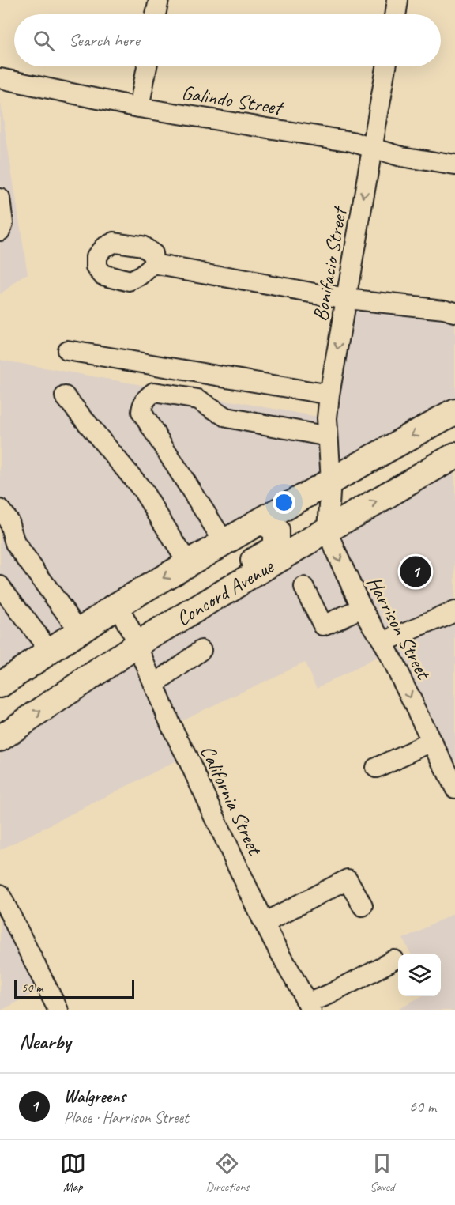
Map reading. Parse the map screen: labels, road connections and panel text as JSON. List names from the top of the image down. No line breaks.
{"streets":{"main road":["Concord Avenue"],"street":["Galindo Street","Bonifacio Street","Harrison Street","California Street"]},"crossings":[["Galindo Street","Bonifacio Street"],["Bonifacio Street","Concord Avenue"],["Bonifacio Street","Harrison Street"],["Concord Avenue","Harrison Street"],["Concord Avenue","California Street"]],"one_way":["Bonifacio Street","Harrison Street"],"scale_bar":"50 m","page":{"search":"Search here","pins":"1","scale":"50 m","heading":"Nearby","list":[{"mark":"1","name":"Walgreens","note":"Place · Harrison Street","value":"60 m"}],"nav":["Map","Directions","Saved"]}}
